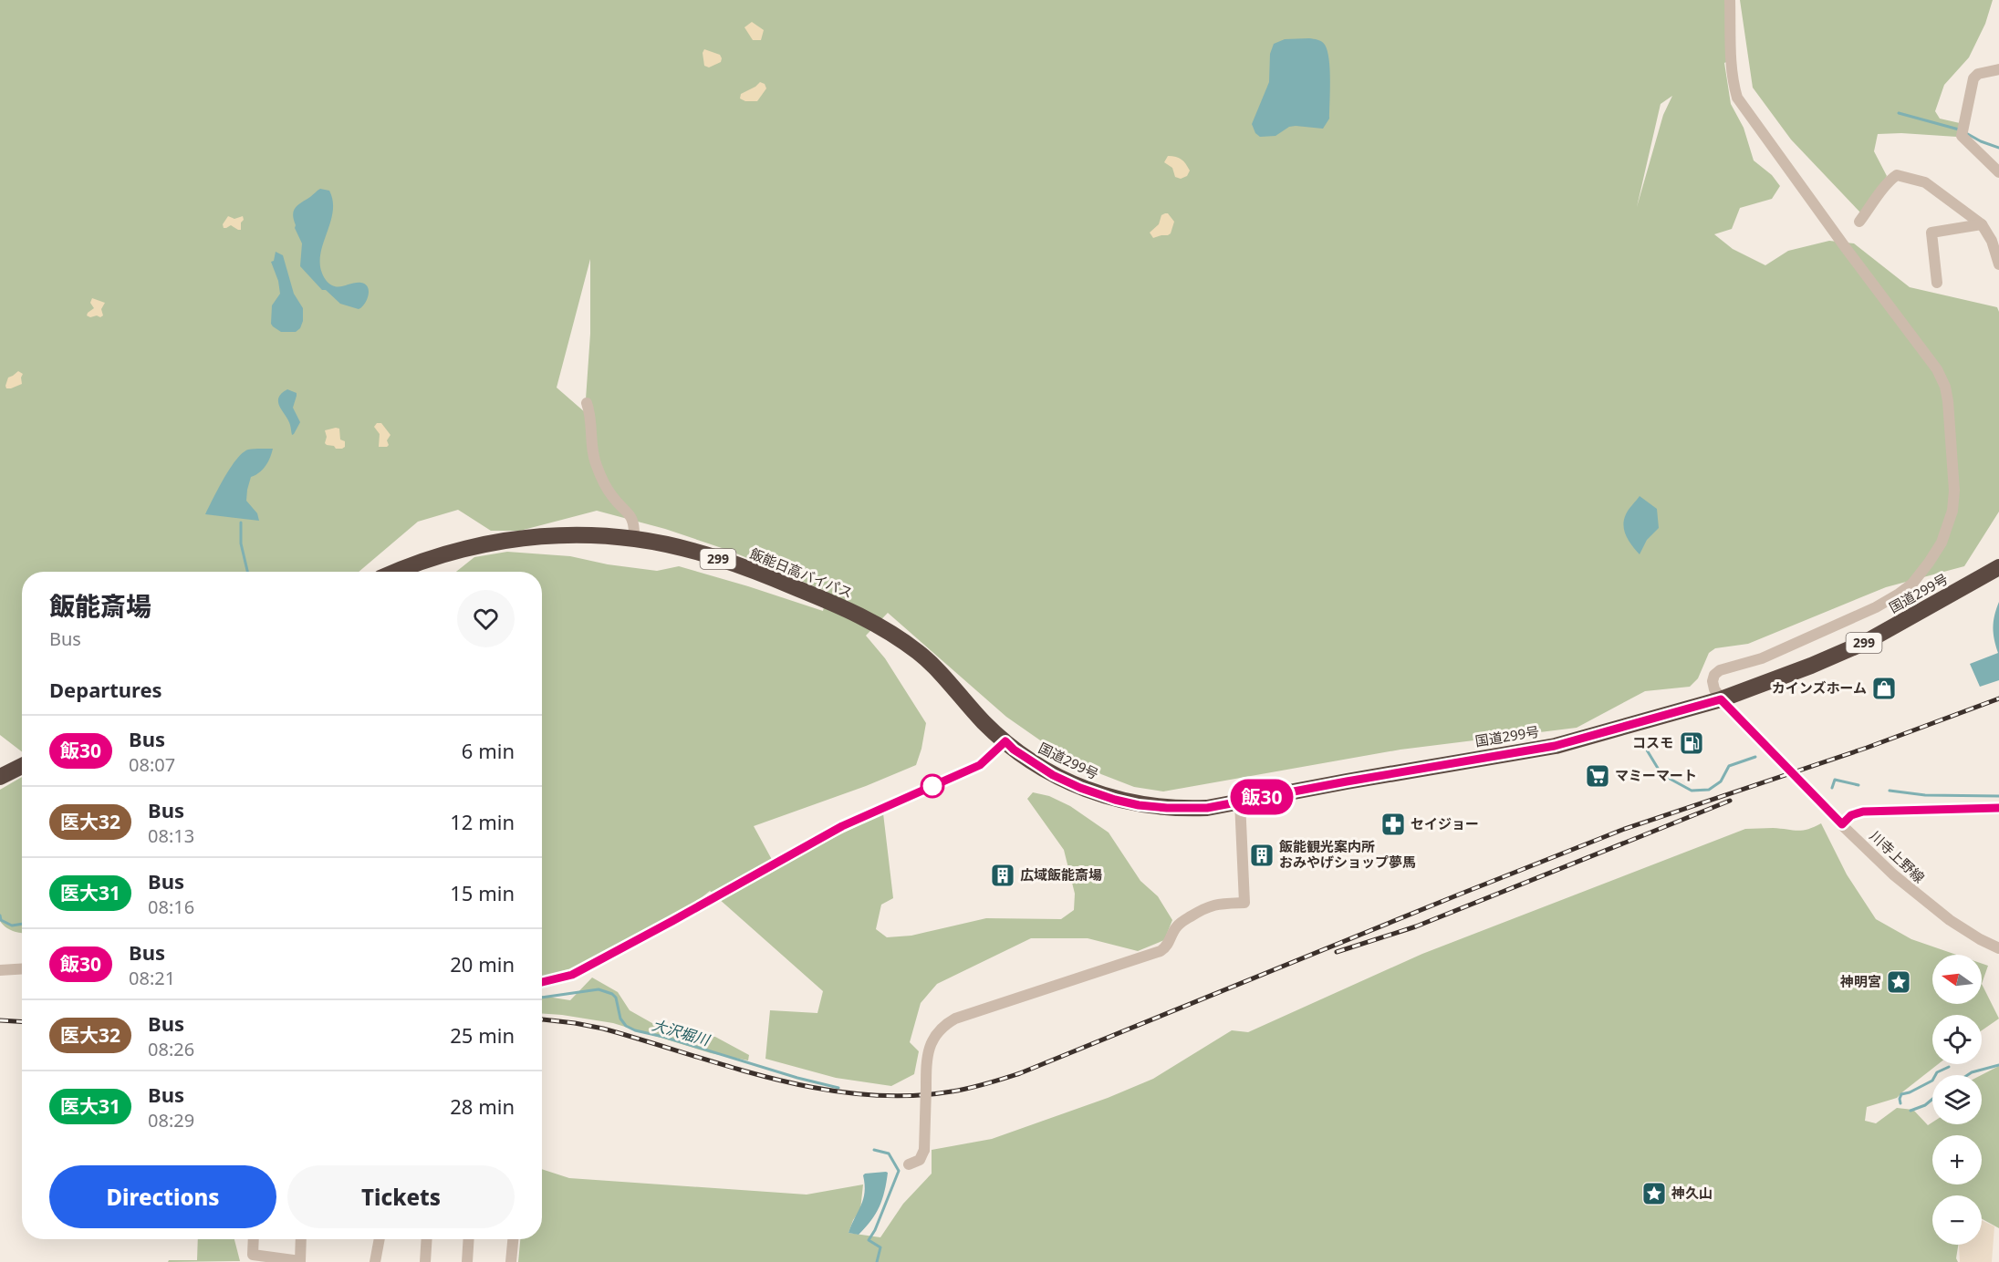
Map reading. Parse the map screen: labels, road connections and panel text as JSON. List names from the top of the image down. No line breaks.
{"streets":{"highway":["299","飯能日高バイパス","国道299号"],"street":["川寺上野線"]},"crossings":[["飯能日高バイパス","国道299号"],["国道299号","川寺上野線"]],"water":["大沢堀川"],"places":{"shop":["カインズホーム"],"fuel station":["コスモ"],"supermarket":["マミーマート"],"pharmacy":["セイジョー"],"building":["飯能観光案内所 おみやげショップ夢馬","広域飯能斎場"],"place":["神明宮","神久山"]},"lines":["bus line 飯30"],"north":"left","page":{"on_map":"飯30","heading":[["飯能斎場","Bus"],"Departures"],"list":[{"mark":"飯30","name":"Bus","note":"08:07","value":"6 min"},{"mark":"医大32","name":"Bus","note":"08:13","value":"12 min"},{"mark":"医大31","name":"Bus","note":"08:16","value":"15 min"},{"mark":"飯30","name":"Bus","note":"08:21","value":"20 min"},{"mark":"医大32","name":"Bus","note":"08:26","value":"25 min"},{"mark":"医大31","name":"Bus","note":"08:29","value":"28 min"}],"map_buttons":["+","−"],"buttons":["Directions","Tickets"]}}
